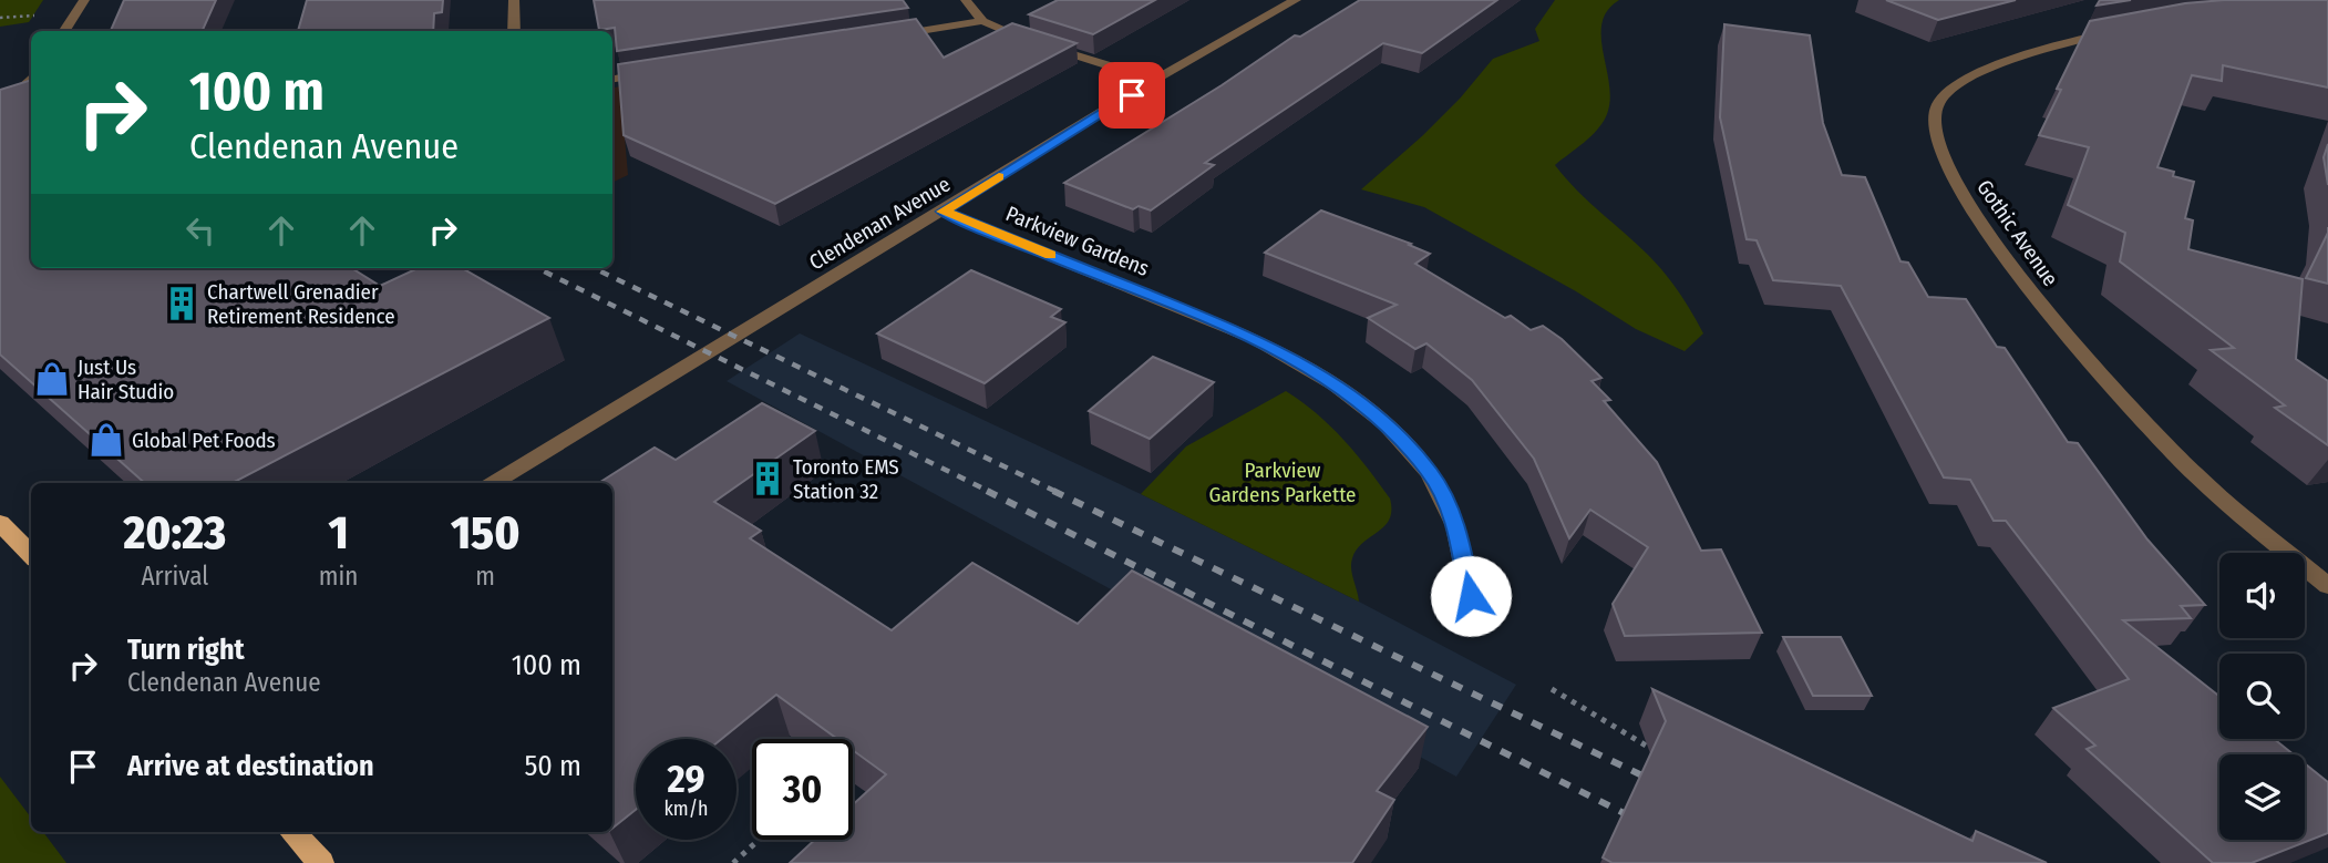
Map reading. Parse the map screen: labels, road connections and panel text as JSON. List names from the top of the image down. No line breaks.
{"streets":{"street":["Clendenan Avenue","Gothic Avenue","Parkview Gardens"]},"crossings":[["Clendenan Avenue","Parkview Gardens"]],"parks":["Parkview Gardens Parkette"],"places":{"building":["Chartwell Grenadier Retirement Residence","Toronto EMS Station 32"],"shop":["Just Us Hair Studio","Global Pet Foods"]},"page":{"turn":["100 m","Clendenan Avenue"],"eta":["20:23","Arrival","1","min","150","m"],"list":[{"name":"Turn right","note":"Clendenan Avenue","value":"100 m"},{"name":"Arrive at destination","value":"50 m"}],"speed":"29 km/h","limit":"30"}}
